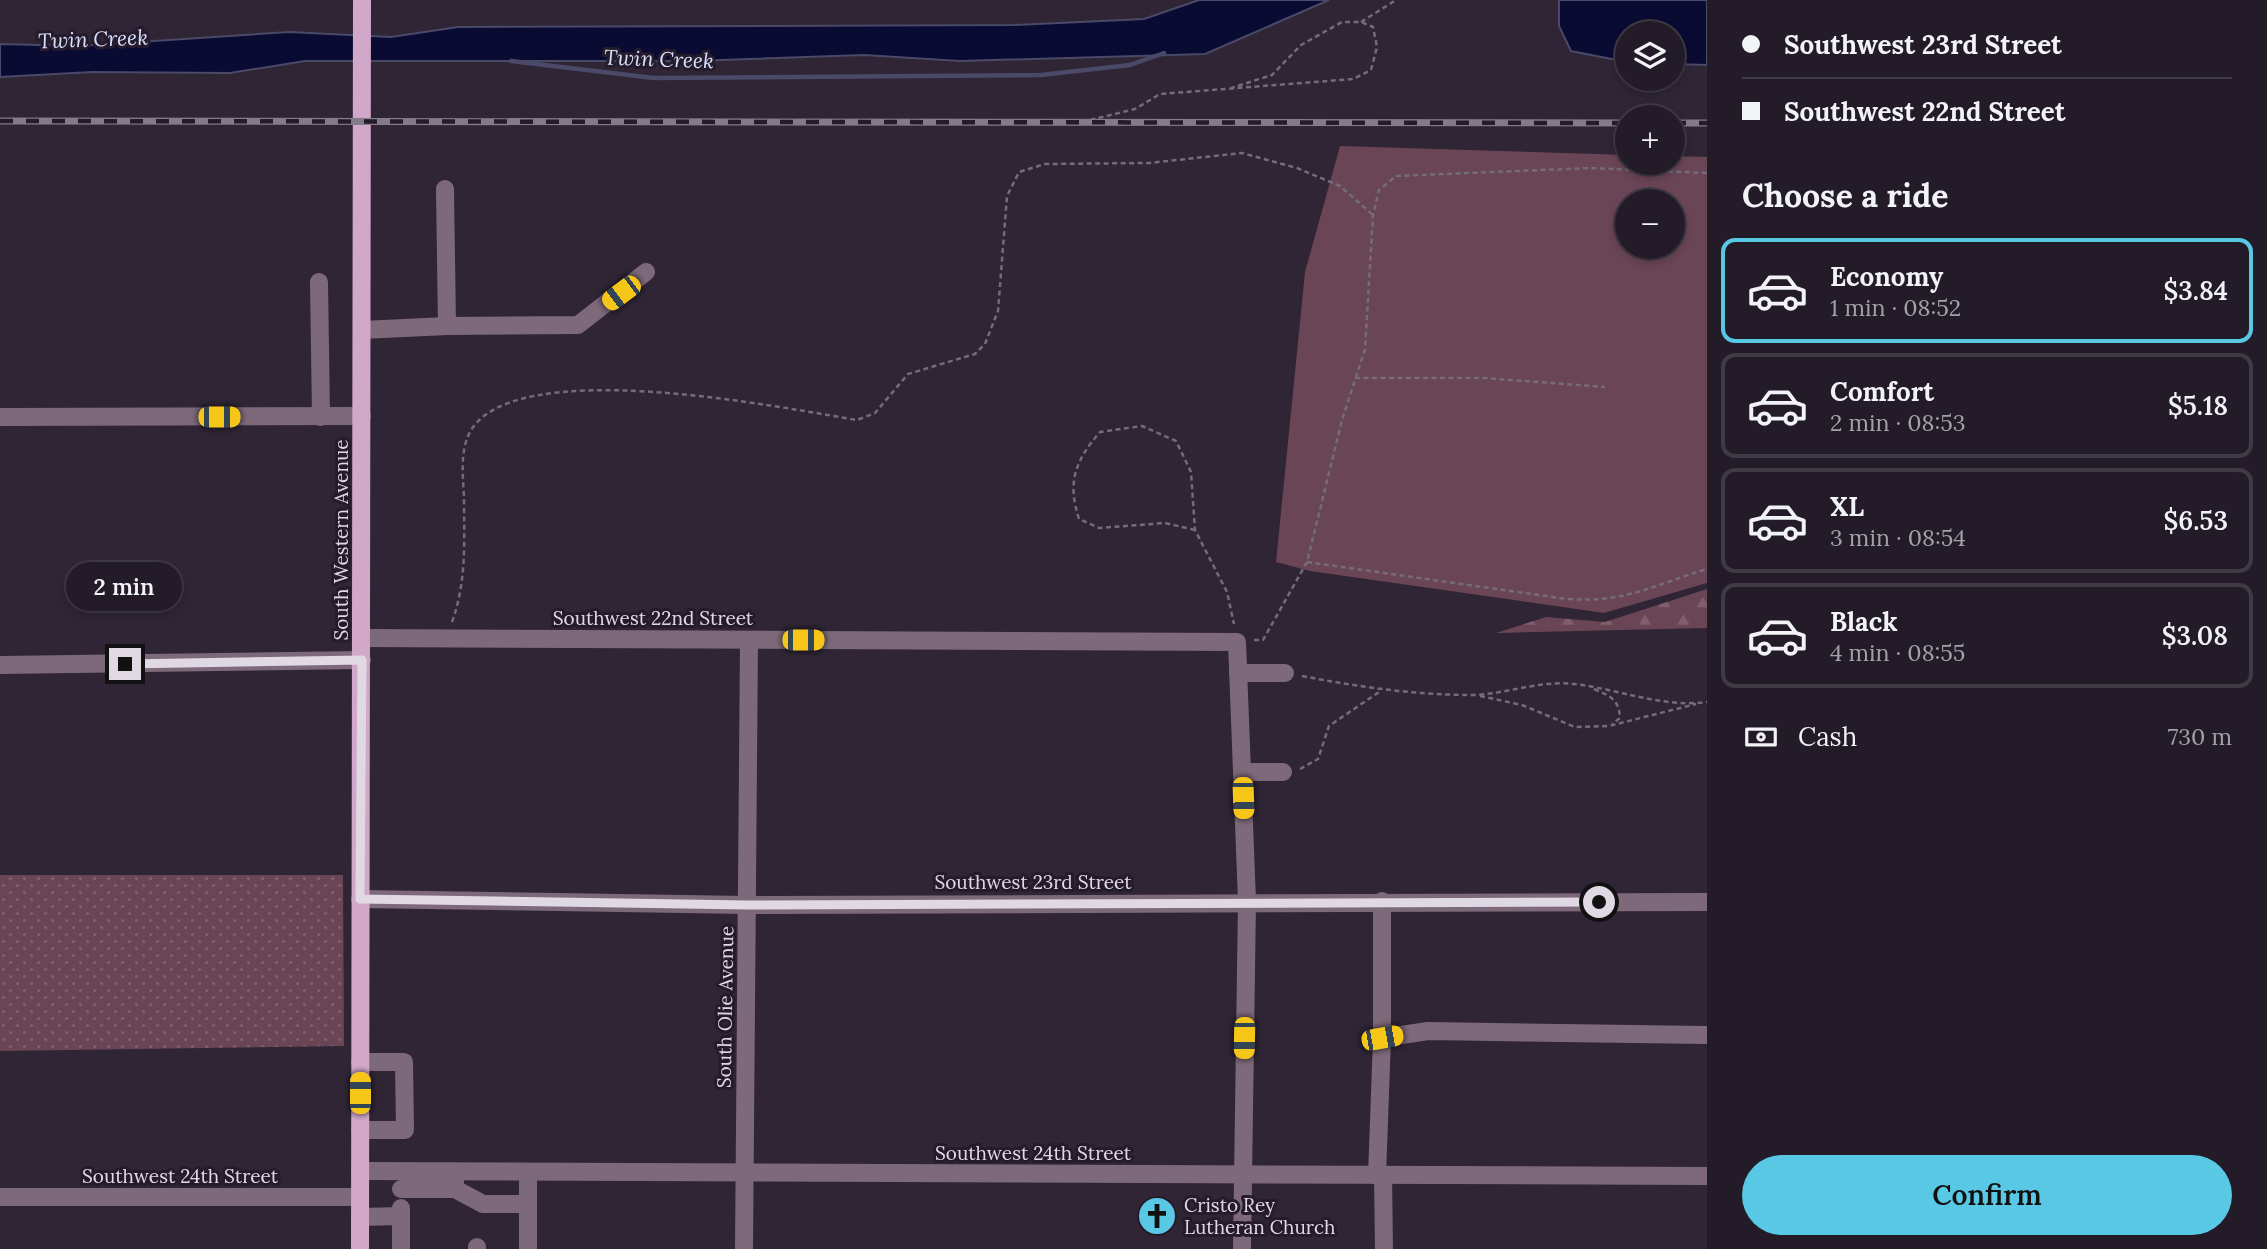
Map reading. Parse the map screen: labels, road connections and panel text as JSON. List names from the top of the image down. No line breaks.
{"streets":{"main road":["South Western Avenue"],"street":["Southwest 22nd Street","Southwest 23rd Street","South Olie Avenue","Southwest 24th Street"]},"crossings":[["South Western Avenue","Southwest 22nd Street"],["South Western Avenue","Southwest 23rd Street"],["South Western Avenue","Southwest 24th Street"],["Southwest 22nd Street","South Olie Avenue"],["Southwest 23rd Street","South Olie Avenue"],["South Olie Avenue","Southwest 24th Street"]],"water":["Twin Creek"],"places":{"church":["Cristo Rey Lutheran Church"]},"page":{"banner":["Southwest 23rd Street","Southwest 22nd Street"],"map_buttons":["+","−"],"heading":"Choose a ride","list":[{"name":"Economy","note":"1 min · 08:52","value":"$3.84"},{"name":"Comfort","note":"2 min · 08:53","value":"$5.18"},{"name":"XL","note":"3 min · 08:54","value":"$6.53"},{"name":"Black","note":"4 min · 08:55","value":"$3.08"}],"bubble":"2 min","pay":["Cash","730 m"],"buttons":"Confirm"}}
